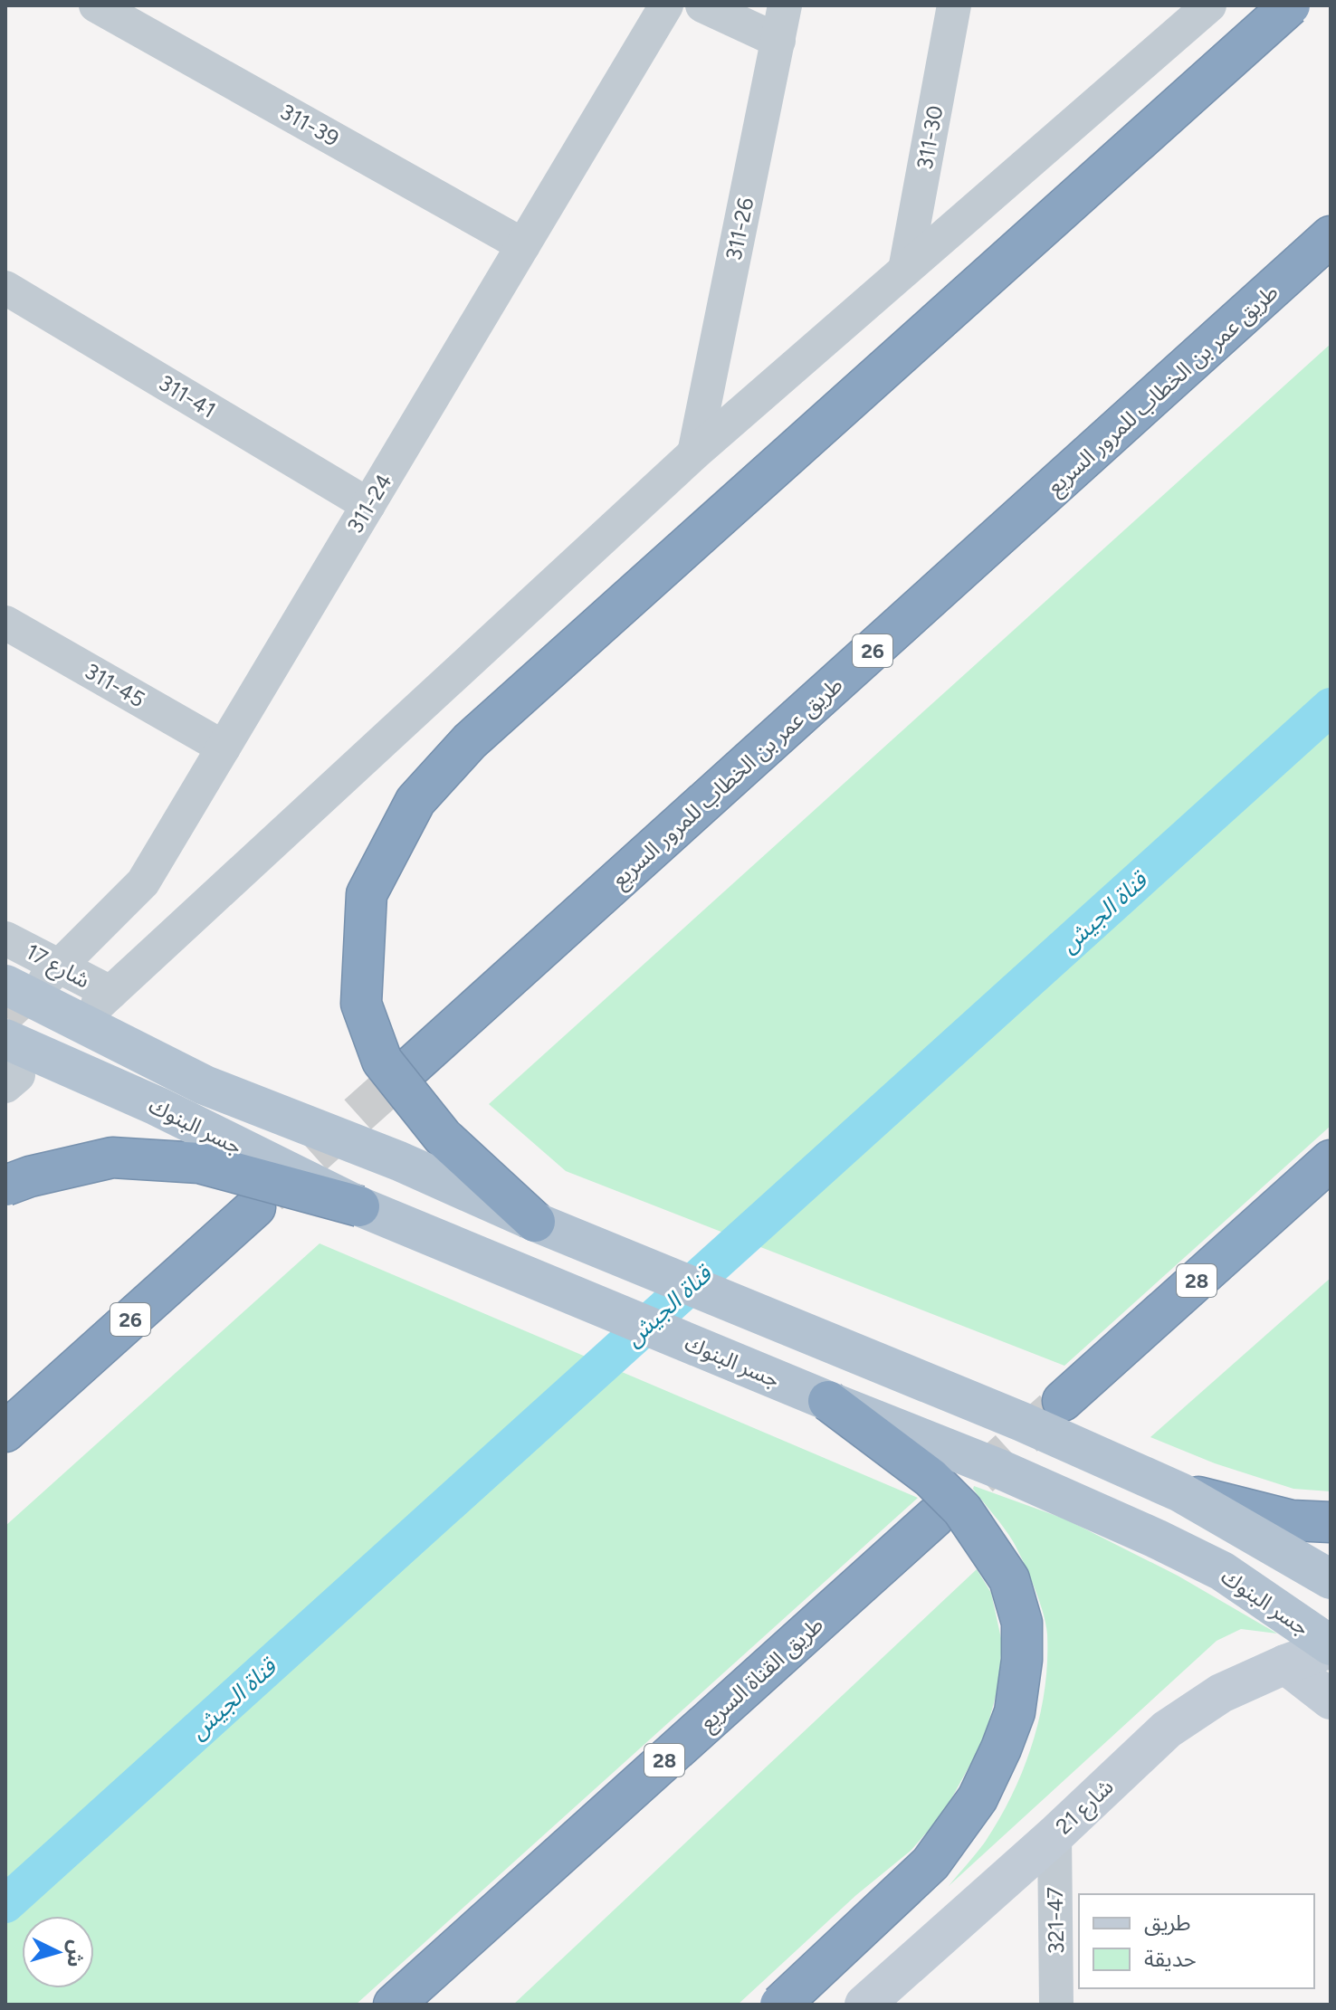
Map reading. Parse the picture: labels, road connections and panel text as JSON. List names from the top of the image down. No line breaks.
{"streets":{"highway":["طريق عمر بن الخطاب للمرور السريع","26","28","طريق القناة السريع"],"main road":["جسر البنوك"],"street":["311-39","311-30","311-26","311-41","311-24","311-45","شارع 17","شارع 21","321-47"]},"crossings":[["311-39","311-24"],["311-26","شارع 17"],["311-41","311-24"],["311-24","311-45"],["311-24","شارع 17"],["جسر البنوك","شارع 21"],["شارع 21","321-47"]],"water":["قناة الجيش"],"legend":["طريق","حديقة"],"north":"right"}
